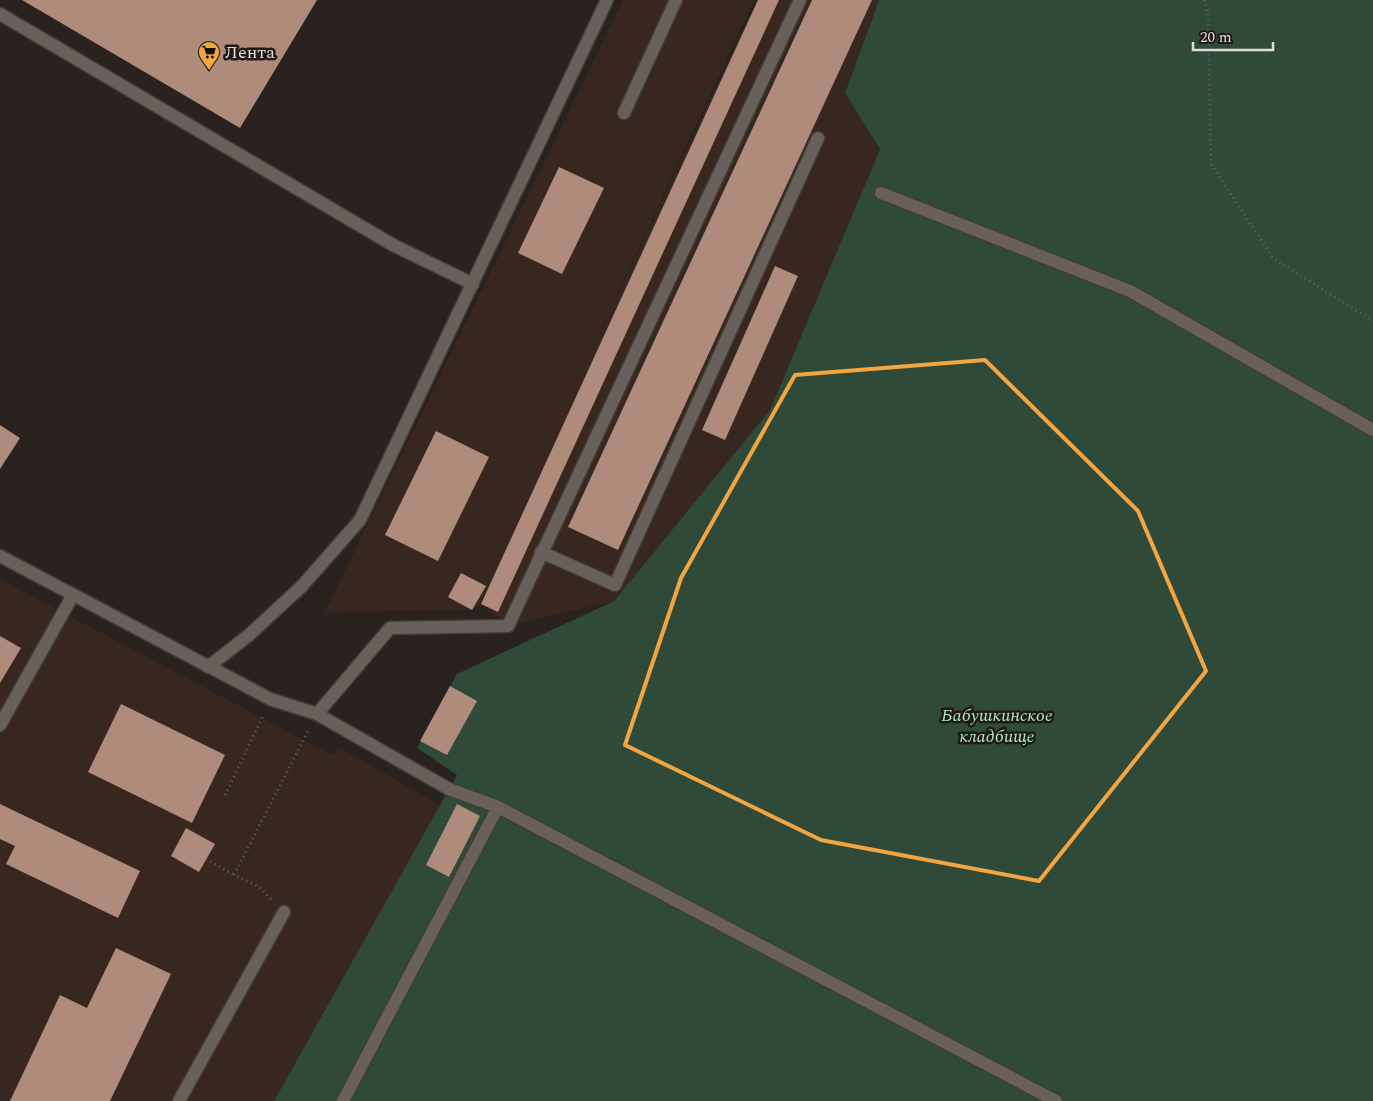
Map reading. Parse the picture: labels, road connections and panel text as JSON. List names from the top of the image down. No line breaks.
{"parks":["Бабушкинское кладбище"],"places":{"supermarket":["Лента"]},"scale_bar":"20 m"}
